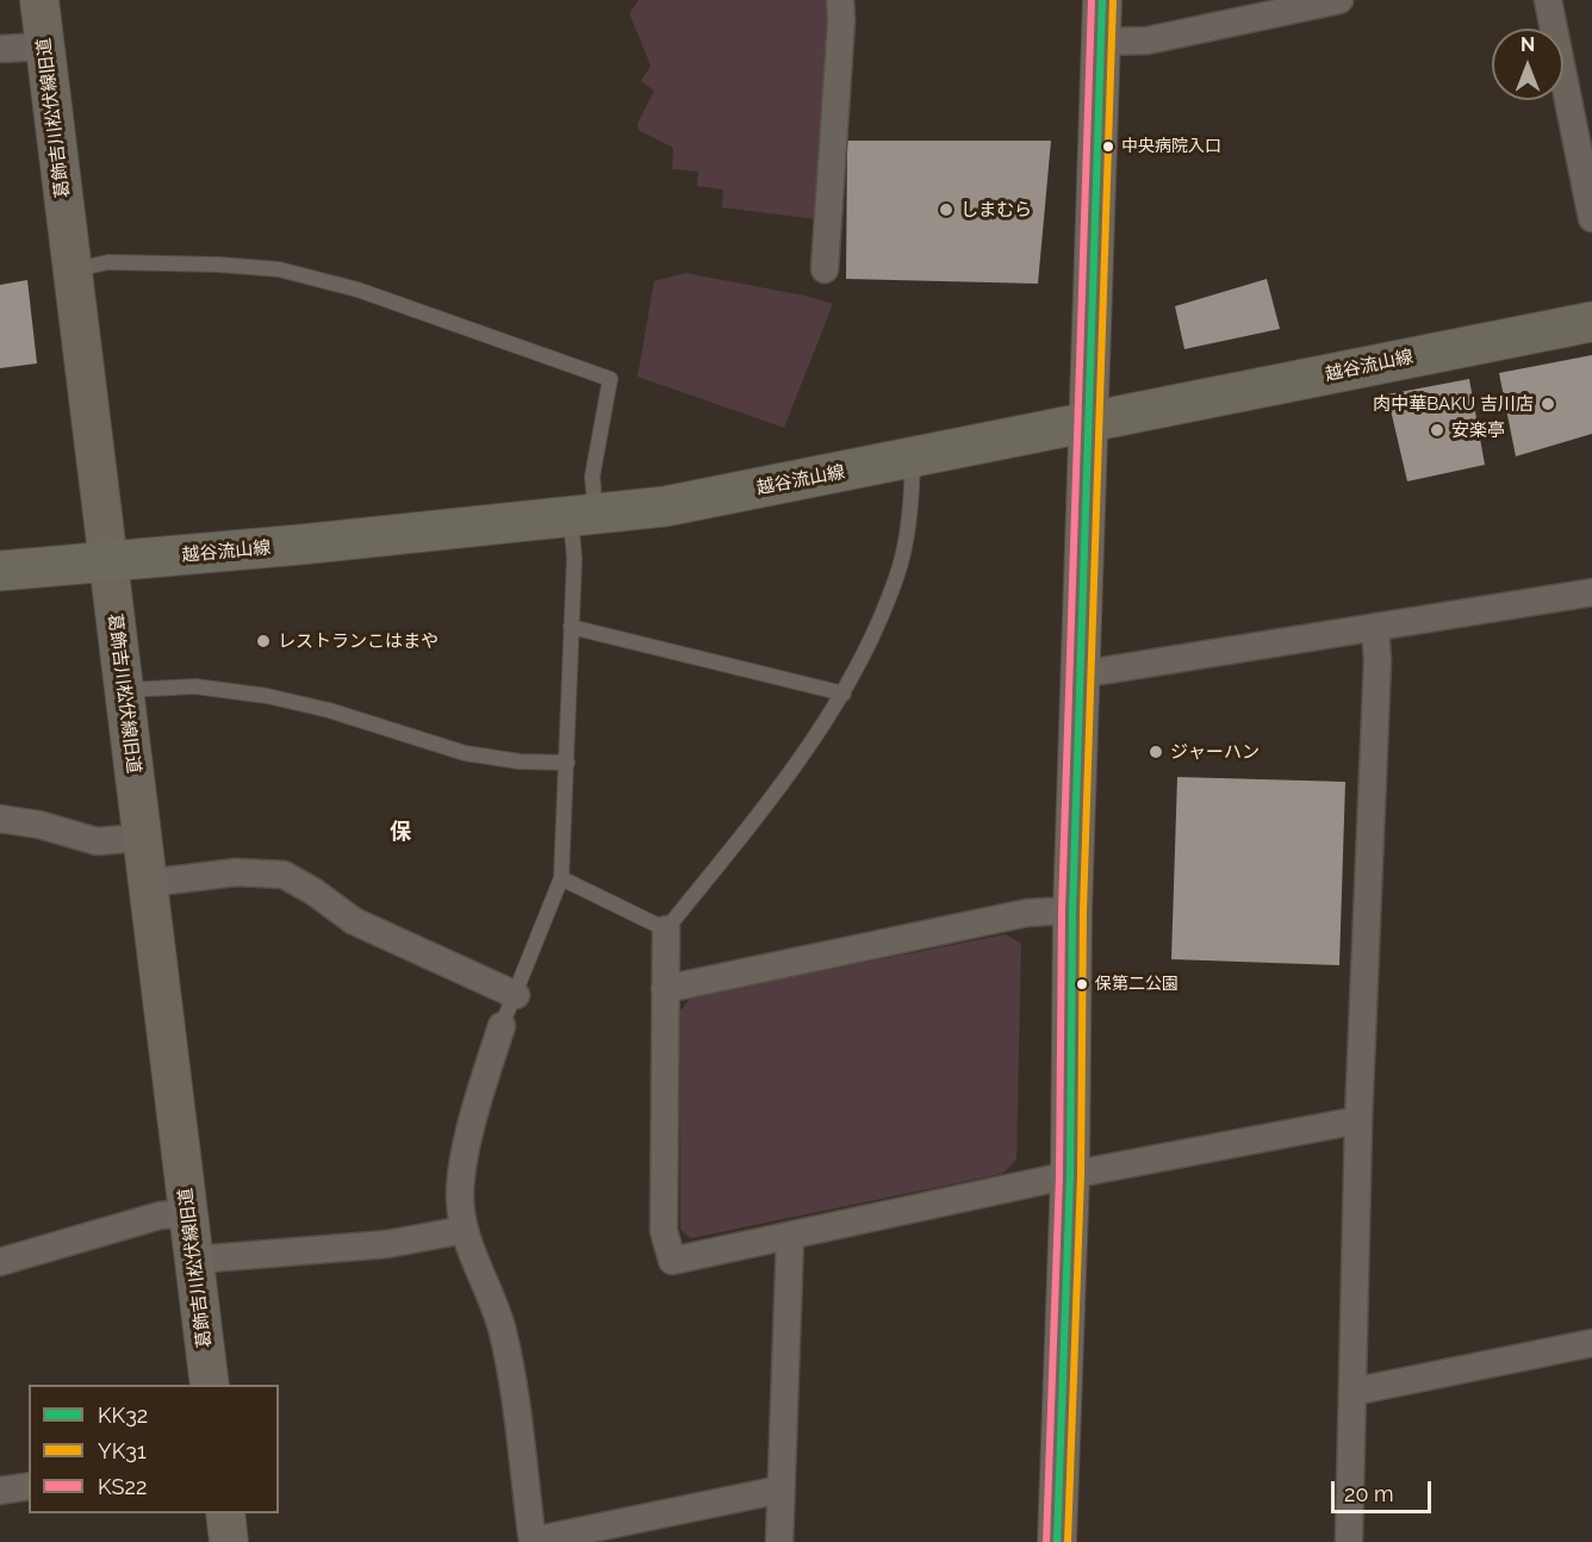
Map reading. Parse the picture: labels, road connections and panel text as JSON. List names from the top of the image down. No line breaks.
{"streets":{"main road":["越谷流山線"],"street":["葛飾吉川松伏線旧道"]},"crossings":[["葛飾吉川松伏線旧道","越谷流山線"]],"districts":["保"],"places":["中央病院入口","しまむら","肉中華BAKU 吉川店","安楽亭","レストランこはまや","ジャーハン","保第二公園"],"lines":["transit line KK32","transit line YK31","transit line KS22"],"legend":["KK32","YK31","KS22"],"scale_bar":"20 m","north":"top"}
